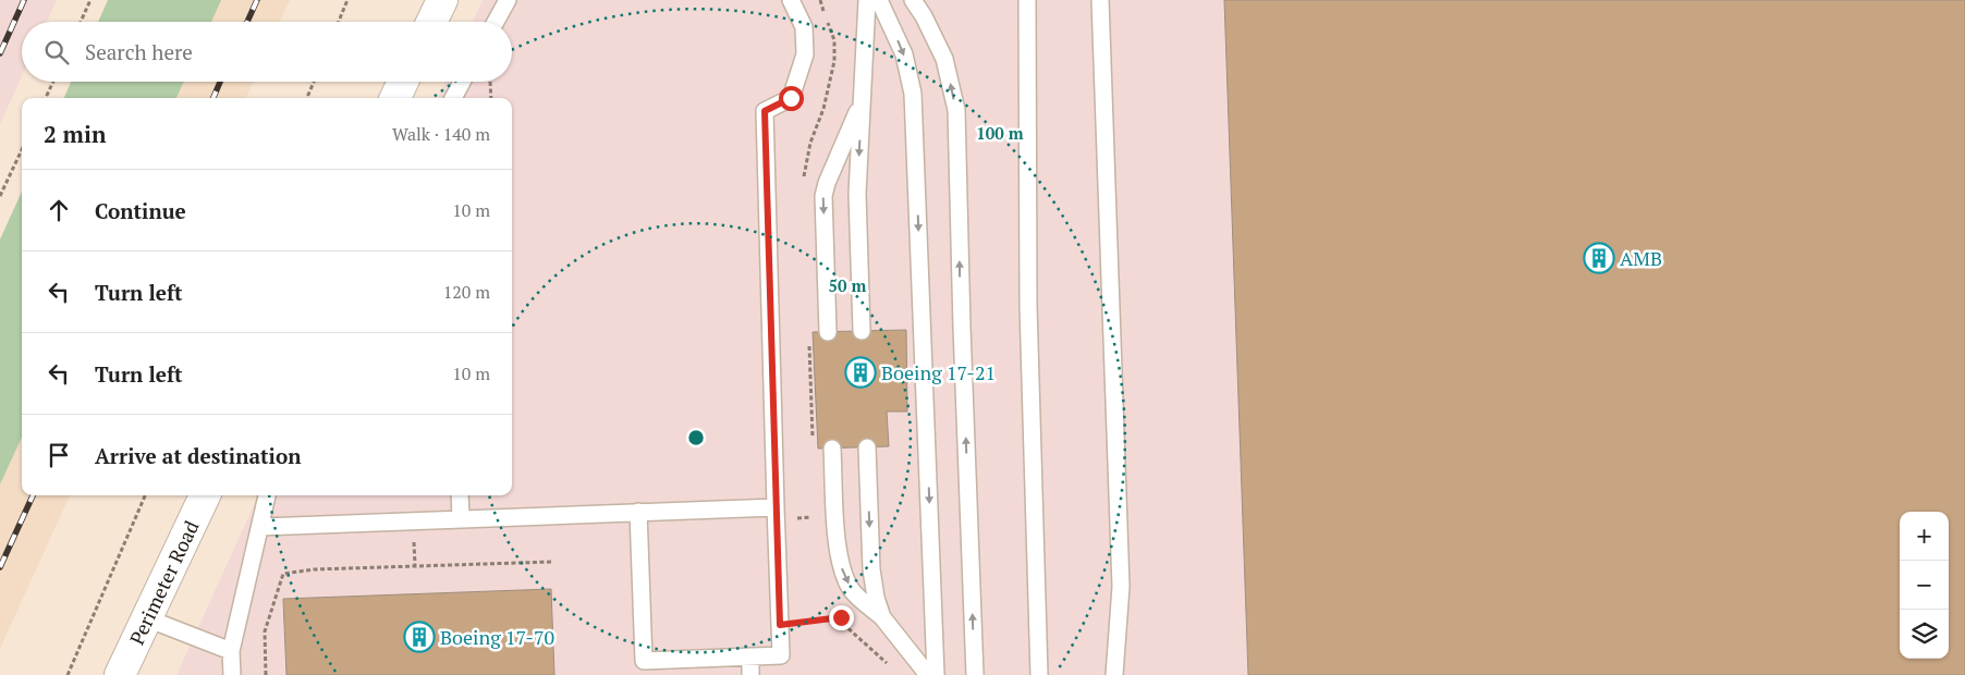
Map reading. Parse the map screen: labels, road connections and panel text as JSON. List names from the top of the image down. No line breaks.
{"streets":{"street":["Perimeter Road"]},"places":{"building":["AMB","Boeing 17-21","Boeing 17-70"]},"page":{"search":"Search here","heading":["2 min","Walk · 140 m"],"list":[["Continue","10 m"],["Turn left","120 m"],["Turn left","10 m"],"Arrive at destination"],"map_buttons":["+","−"]},"rings":["100 m","50 m"]}
